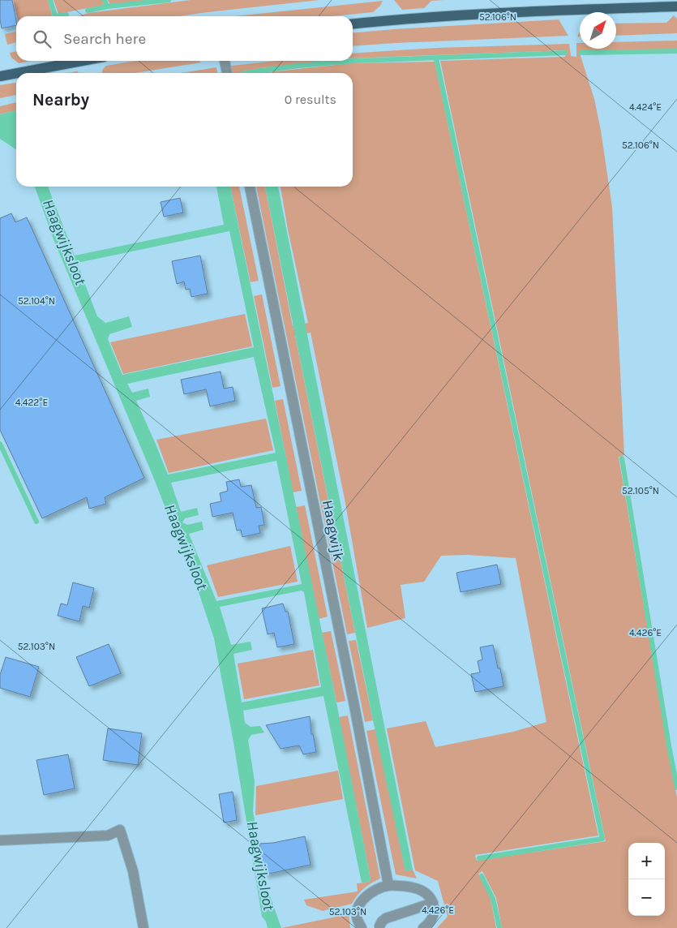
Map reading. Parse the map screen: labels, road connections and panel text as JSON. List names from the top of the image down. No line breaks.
{"streets":{"street":["Haagwijk"]},"water":["Haagwijksloot"],"north":"top right","page":{"search":"Search here","heading":["Nearby","0 results"],"map_buttons":["+","−"]},"coordinates":["52.106°N","4.424°E","52.104°N","4.422°E","52.105°N","4.426°E","52.103°N"]}
